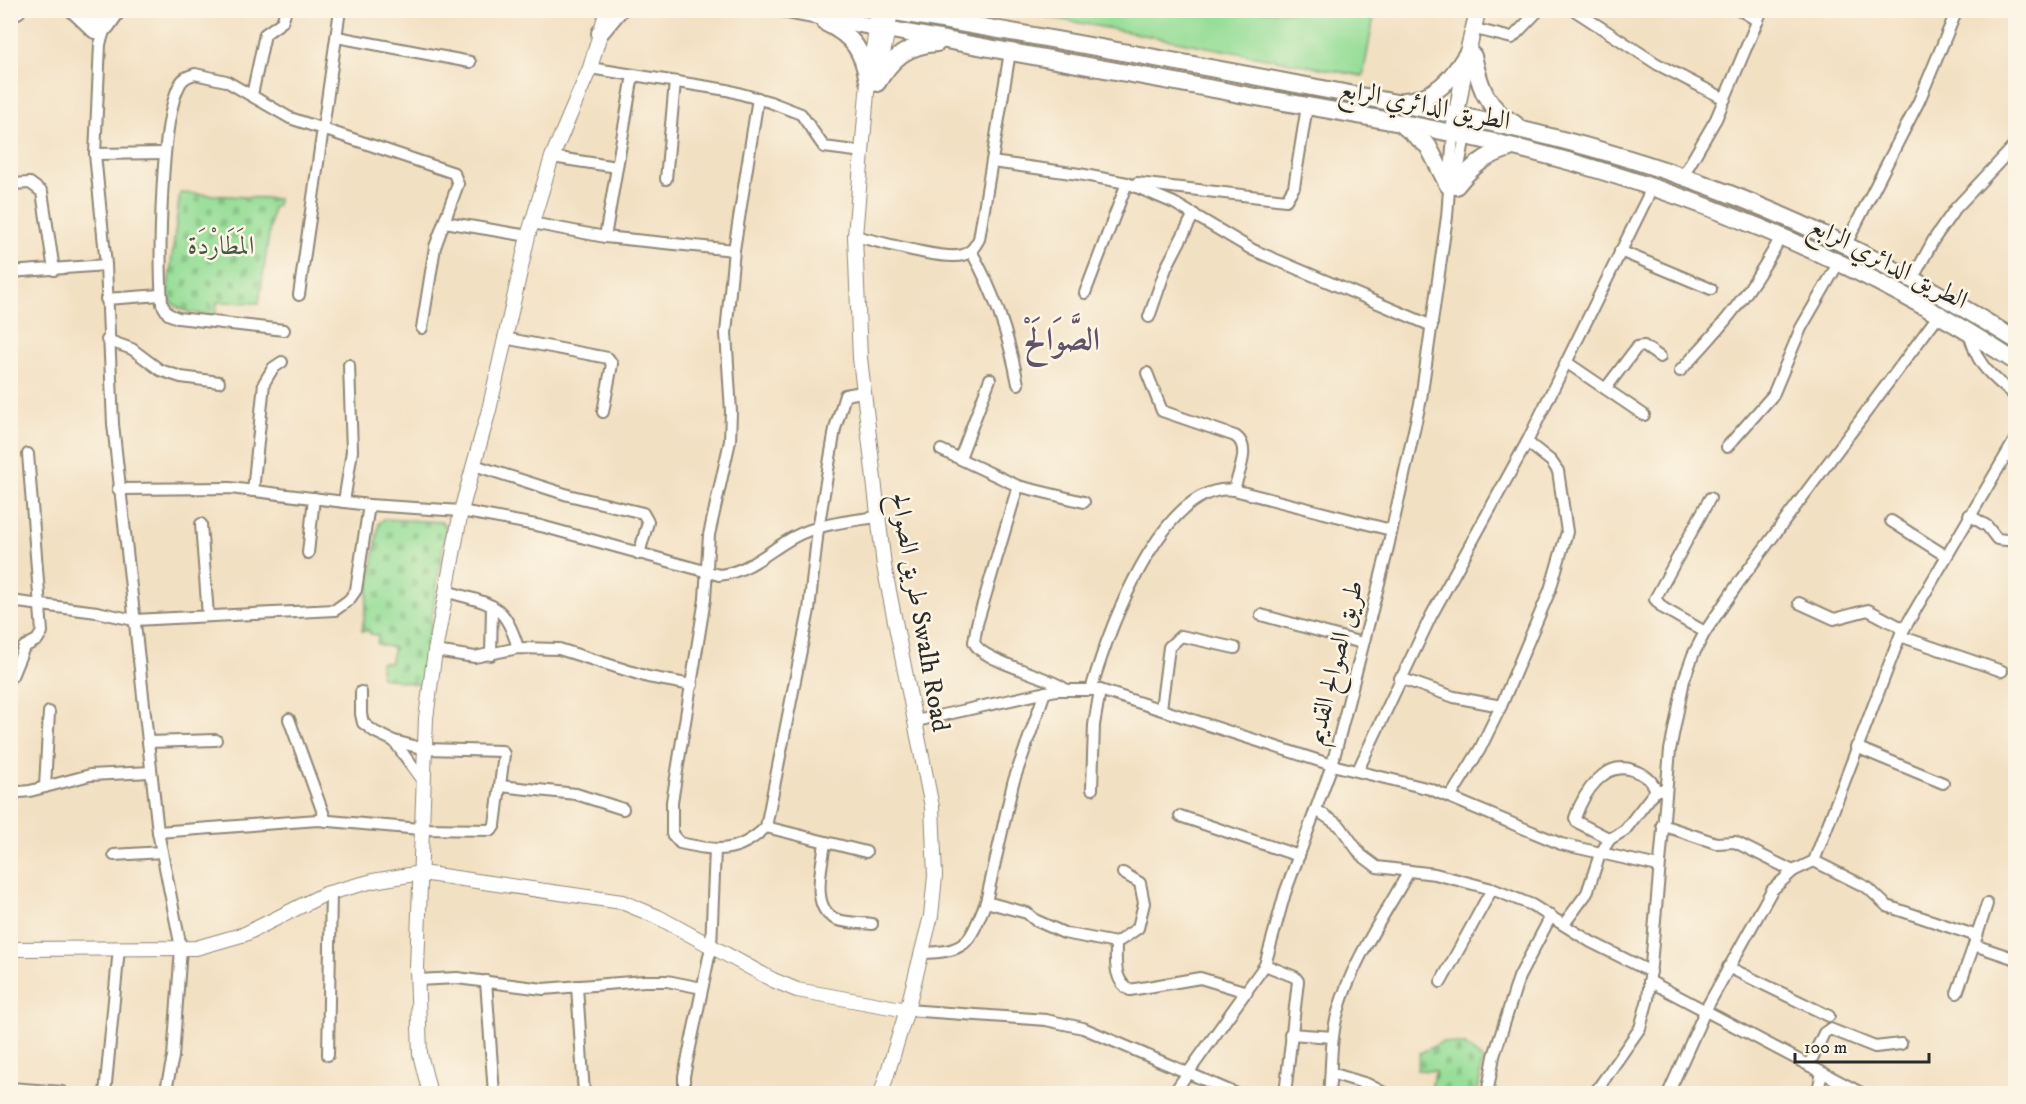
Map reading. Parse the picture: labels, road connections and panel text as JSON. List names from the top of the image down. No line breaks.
{"streets":{"main road":["الطريق الدائري الرابع","طريق الصوالح القديم"],"street":["طريق الصوالح Swalh Road"]},"crossings":[["الطريق الدائري الرابع","طريق الصوالح Swalh Road"],["الطريق الدائري الرابع","طريق الصوالح القديم"],["طريق الصوالح Swalh Road","طريق الصوالح القديم"]],"districts":["الصَّوَالَحْ"],"parks":["المَطَارْدَة"],"scale_bar":"100 m"}
